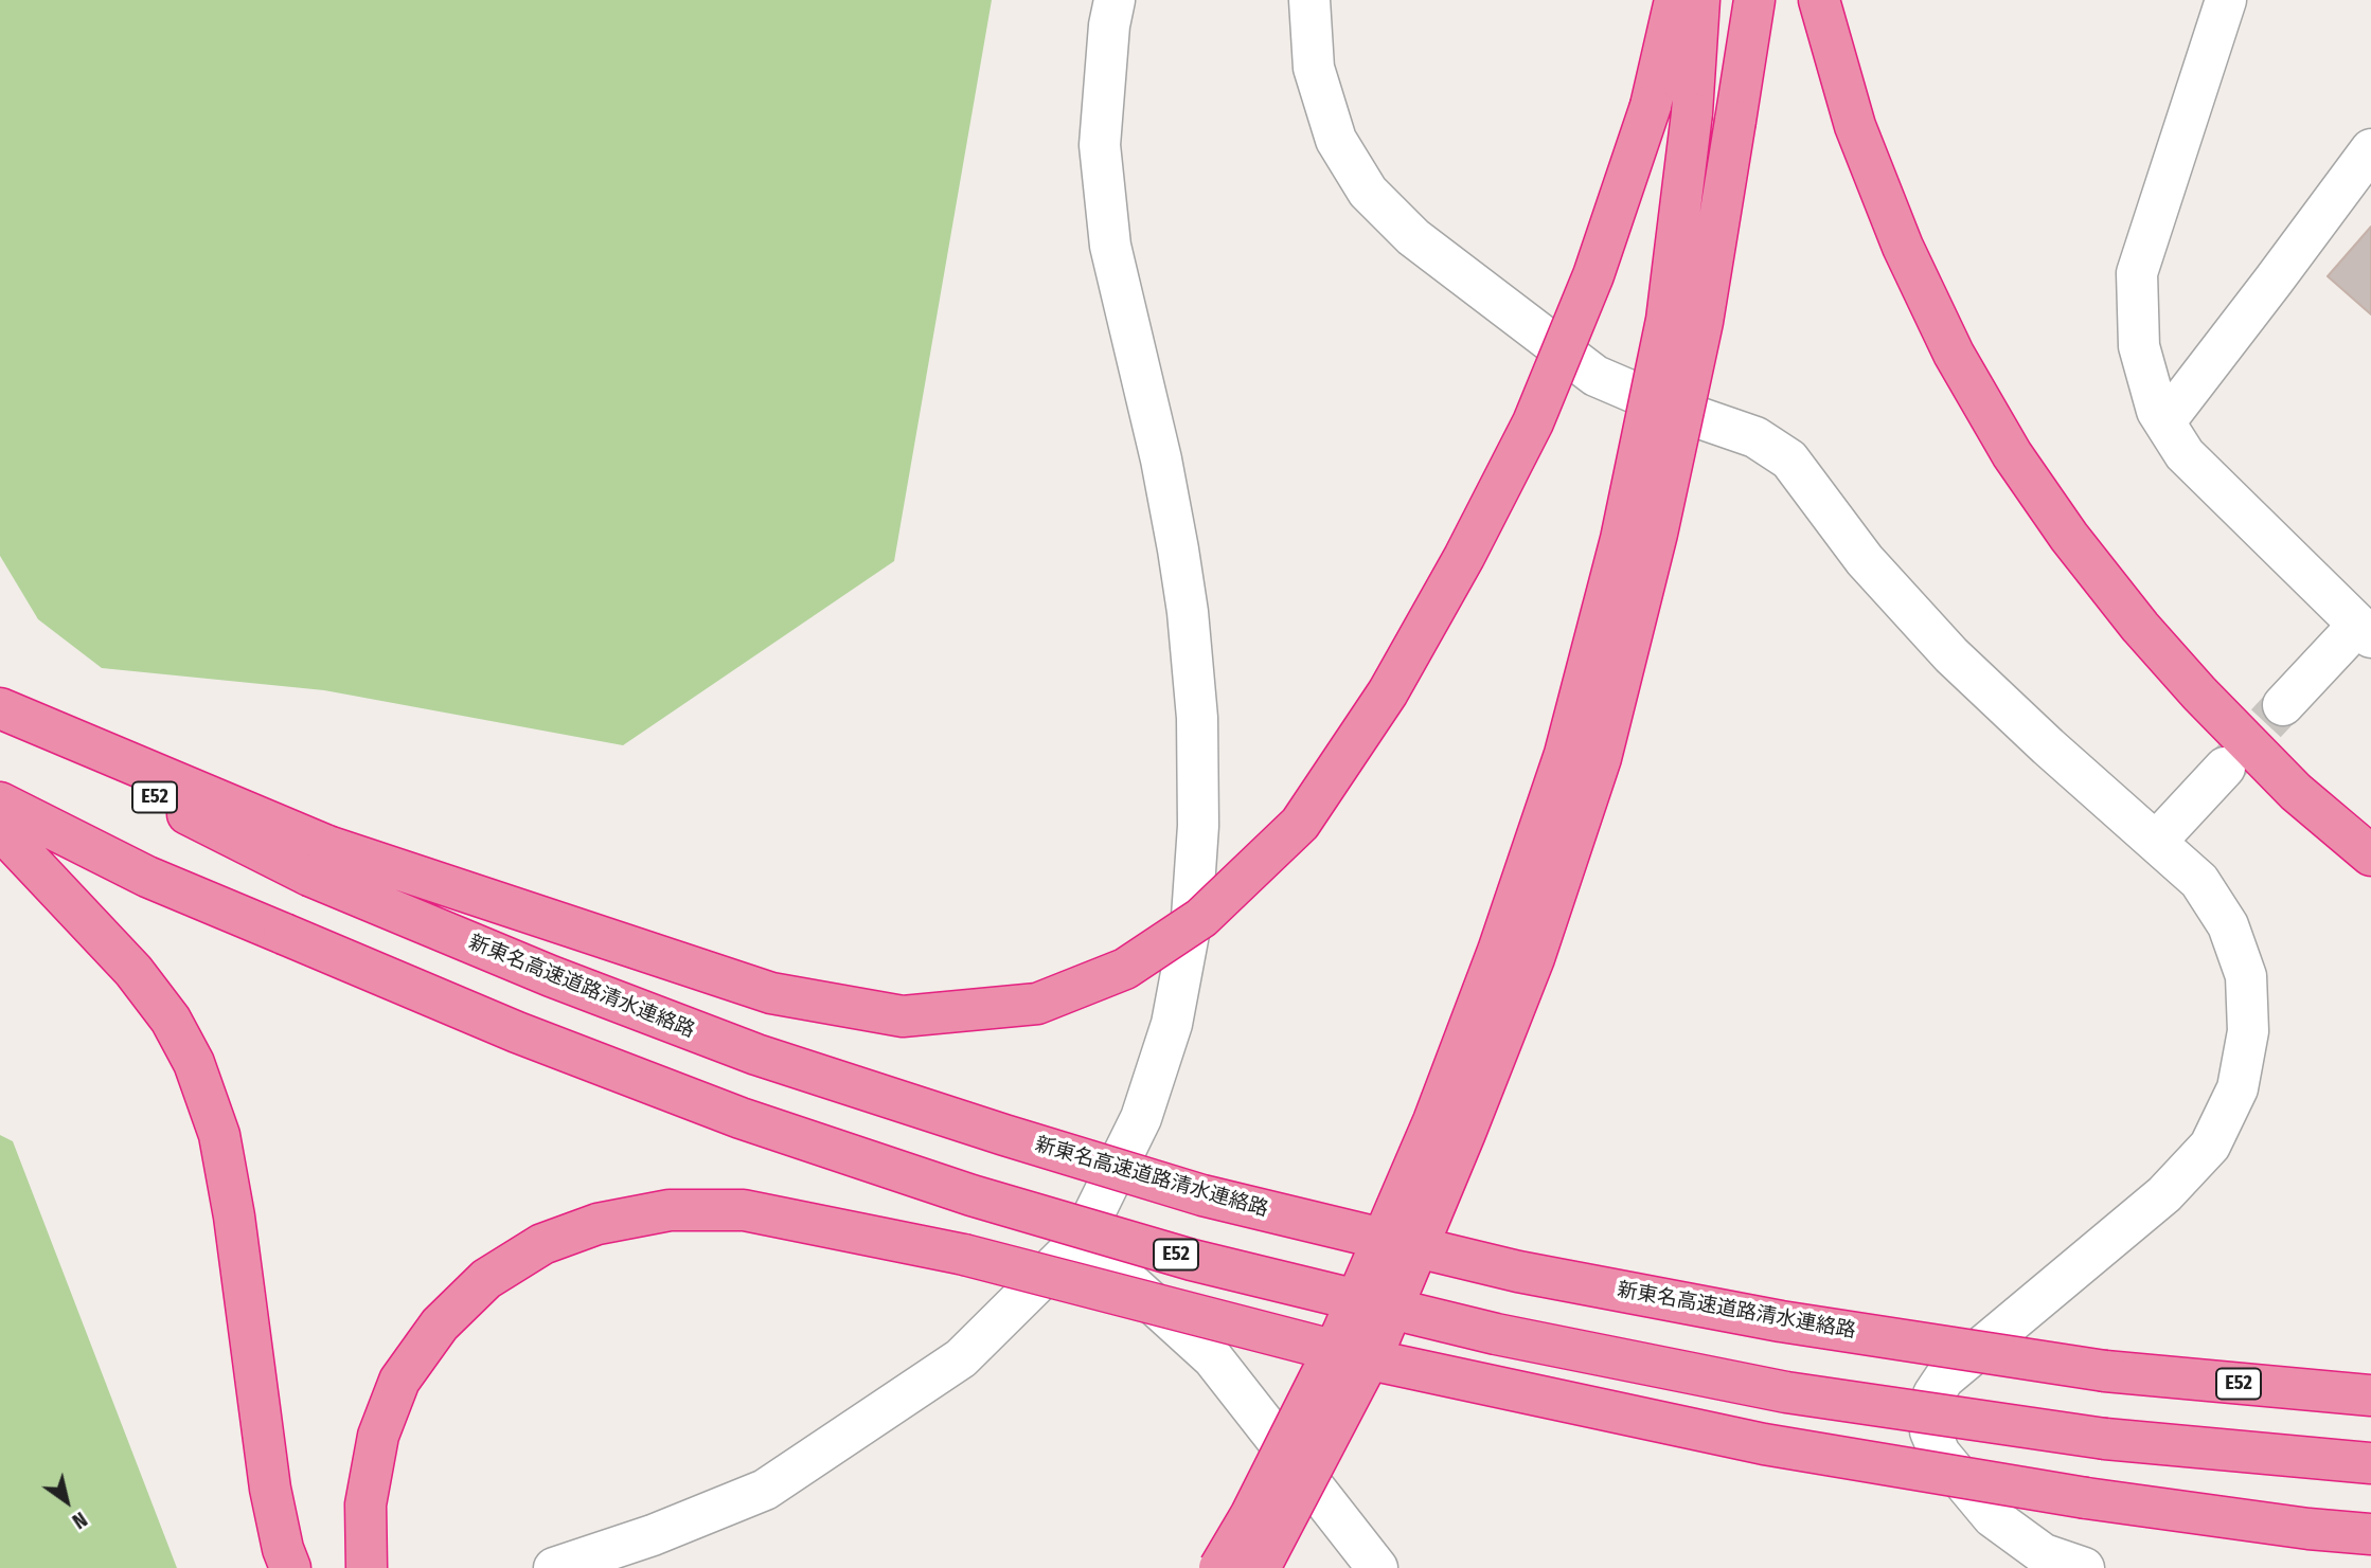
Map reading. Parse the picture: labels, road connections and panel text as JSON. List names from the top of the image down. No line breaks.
{"streets":{"highway":["E52","新東名高速道路清水連絡路"]},"north":"bottom right"}
